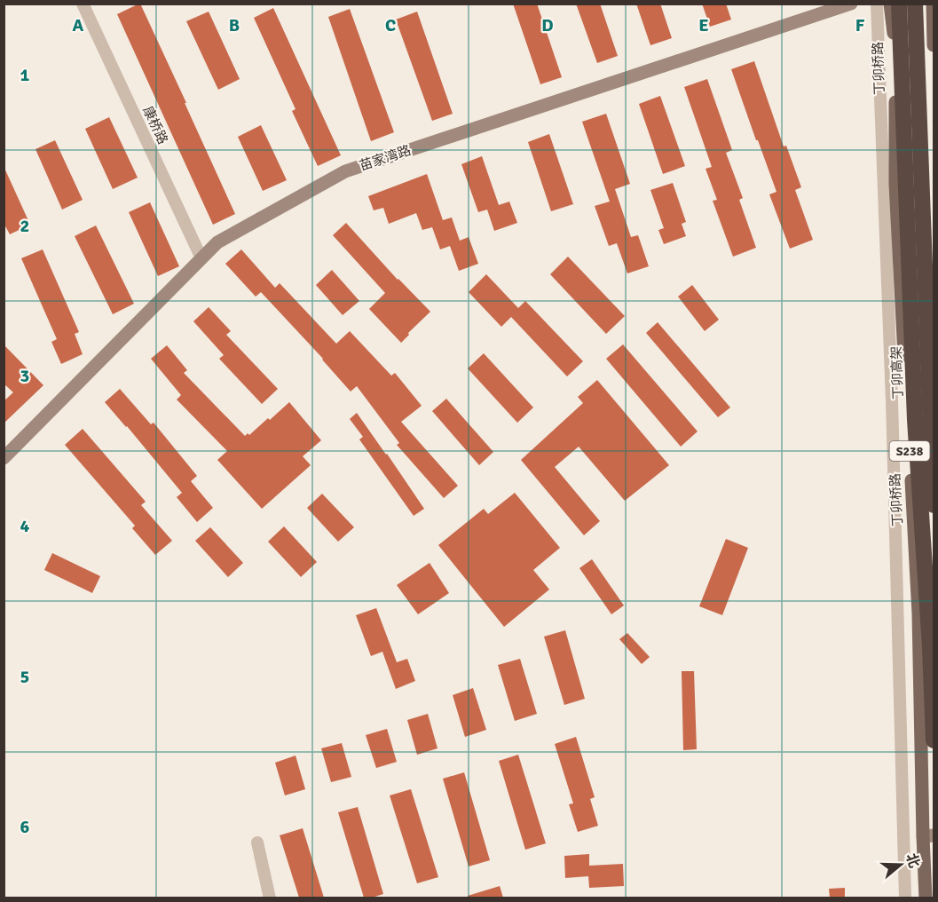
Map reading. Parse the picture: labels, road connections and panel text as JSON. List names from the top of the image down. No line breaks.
{"streets":{"highway":["丁卯高架","S238"],"main road":["丁卯桥路"],"street":["康桥路","苗家湾路"]},"crossings":[["康桥路","苗家湾路"]],"north":"right","grid":{"columns":["A","B","C","D","E","F"],"rows":["1","2","3","4","5","6"]}}
